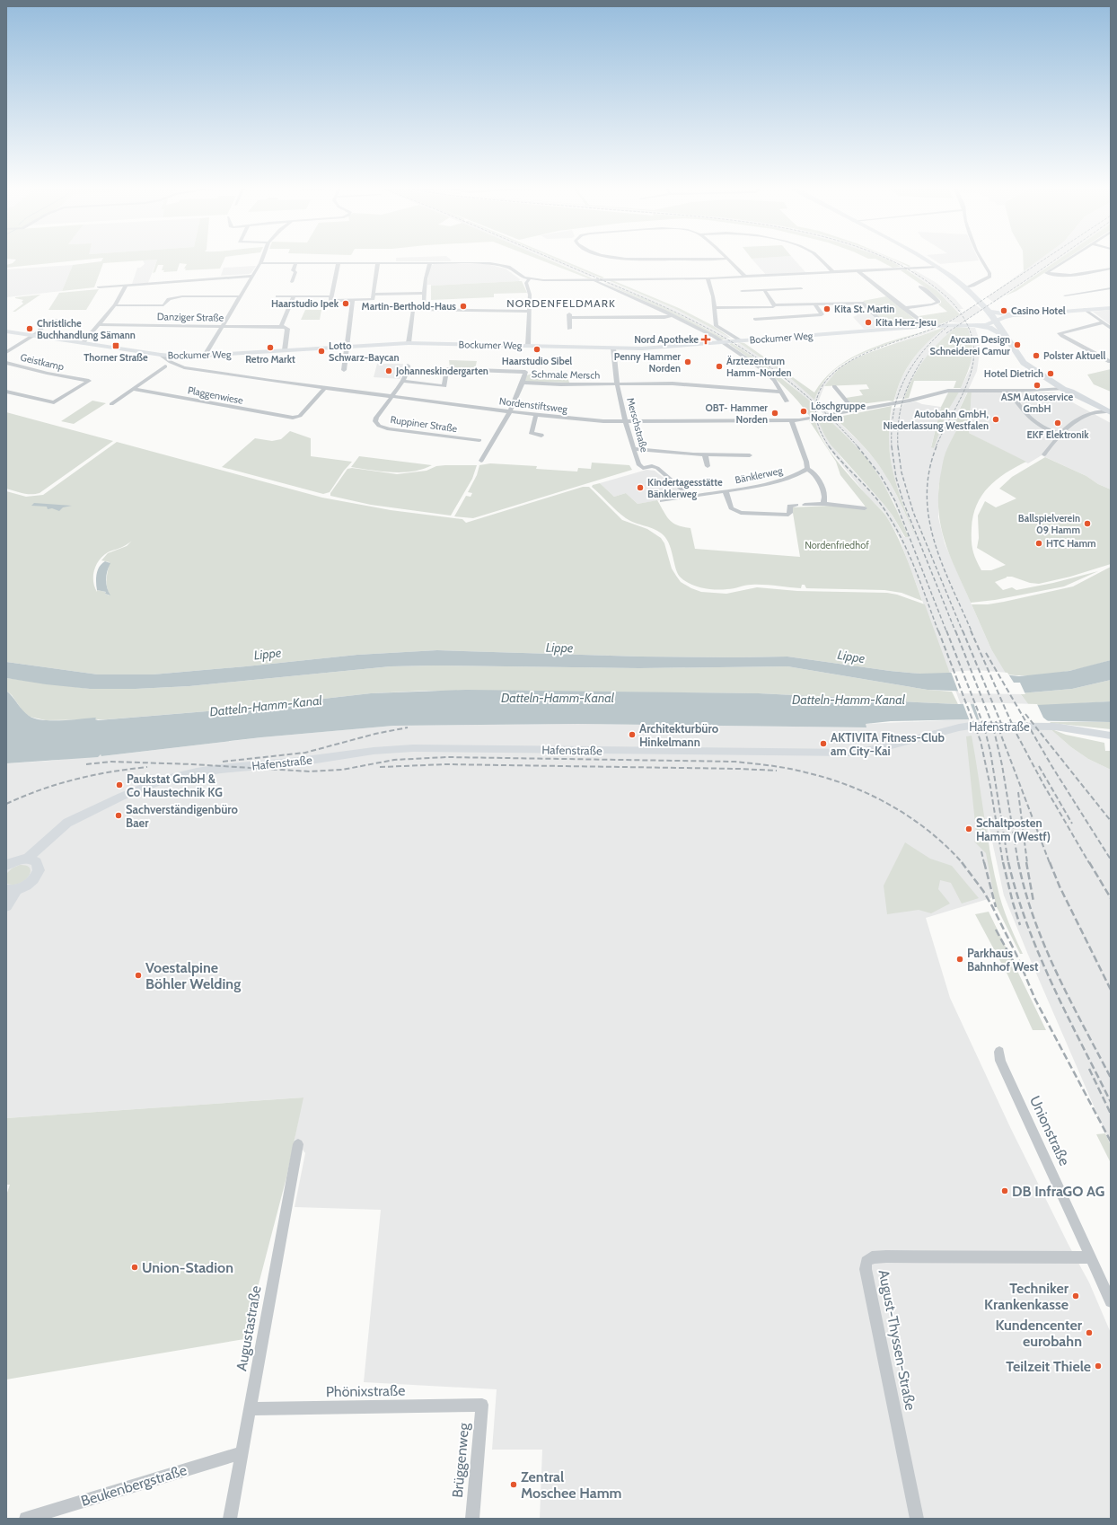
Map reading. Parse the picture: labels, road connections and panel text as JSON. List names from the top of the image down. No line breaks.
{"streets":{"main road":["Bockumer Weg","Hafenstraße"],"street":["Danziger Straße","Geistkamp","Schmale Mersch","Plaggenwiese","Nordenstiftsweg","Ruppiner Straße","Merschstraße","Bänklerweg","Unionstraße","Augustastraße","August-Thyssen-Straße","Phönixstraße","Brüggenweg","Beukenbergstraße"]},"crossings":[["Bockumer Weg","Nordenstiftsweg"],["Bockumer Weg","Merschstraße"],["Schmale Mersch","Merschstraße"],["Plaggenwiese","Nordenstiftsweg"],["Nordenstiftsweg","Ruppiner Straße"],["Nordenstiftsweg","Merschstraße"],["Merschstraße","Bänklerweg"],["Unionstraße","August-Thyssen-Straße"],["Augustastraße","Phönixstraße"],["Augustastraße","Beukenbergstraße"],["Phönixstraße","Brüggenweg"]],"districts":["NORDENFELDMARK"],"water":["Lippe","Datteln-Hamm-Kanal"],"parks":["Nordenfriedhof"],"places":{"other":["Haarstudio Ipek","Martin-Berthold-Haus","Kita St. Martin","Casino Hotel","Kita Herz-Jesu","Christliche Buchhandlung Sämann","Aycam Design Schneiderei Camur","Retro Markt","Haarstudio Sibel","Lotto Schwarz-Baycan","Polster Aktuell","Penny Hammer Norden","Ärztezentrum Hamm-Norden","Johanneskindergarten","Hotel Dietrich","ASM Autoservice GmbH","Löschgruppe Norden","OBT- Hammer Norden","Autobahn GmbH, Niederlassung Westfalen","EKF Elektronik","Kindertagesstätte Bänklerweg","Ballspielverein 09 Hamm","HTC Hamm","Architekturbüro Hinkelmann","AKTIVITA Fitness-Club am City-Kai","Paukstat GmbH & Co Haustechnik KG","Sachverständigenbüro Baer","Schaltposten Hamm (Westf)","Parkhaus Bahnhof West","Voestalpine Böhler Welding","DB InfraGO AG","Union-Stadion","Techniker Krankenkasse","Kundencenter eurobahn","Teilzeit Thiele","Zentral Moschee Hamm"],"health":["Nord Apotheke"],"transit":["Thorner Straße"]}}
